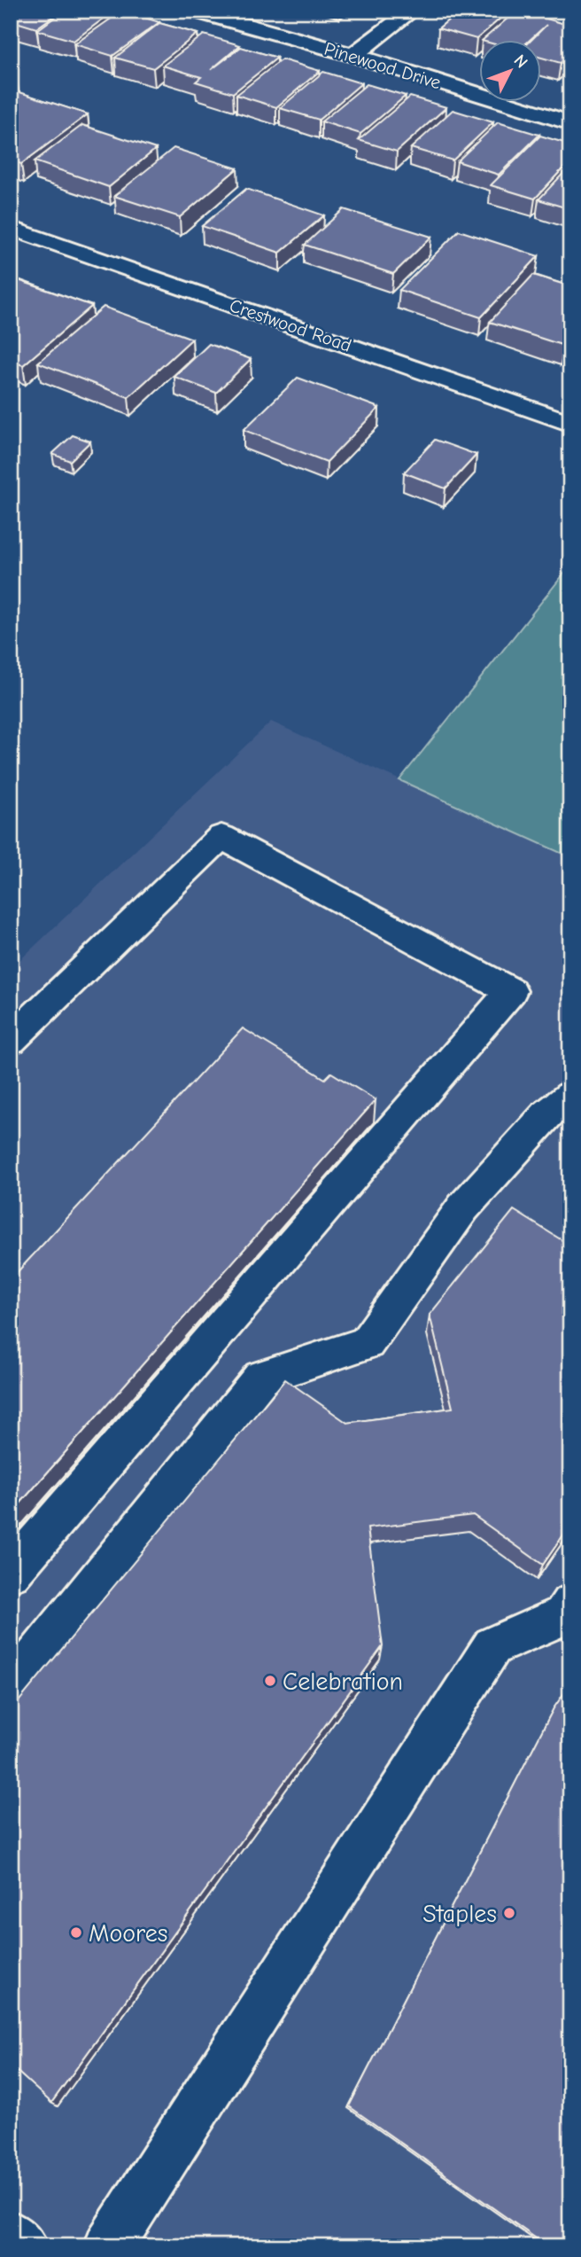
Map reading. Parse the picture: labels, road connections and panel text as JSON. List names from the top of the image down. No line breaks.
{"streets":{"street":["Pinewood Drive","Crestwood Road"]},"places":["Celebration","Staples","Moores"],"north":"top right"}
